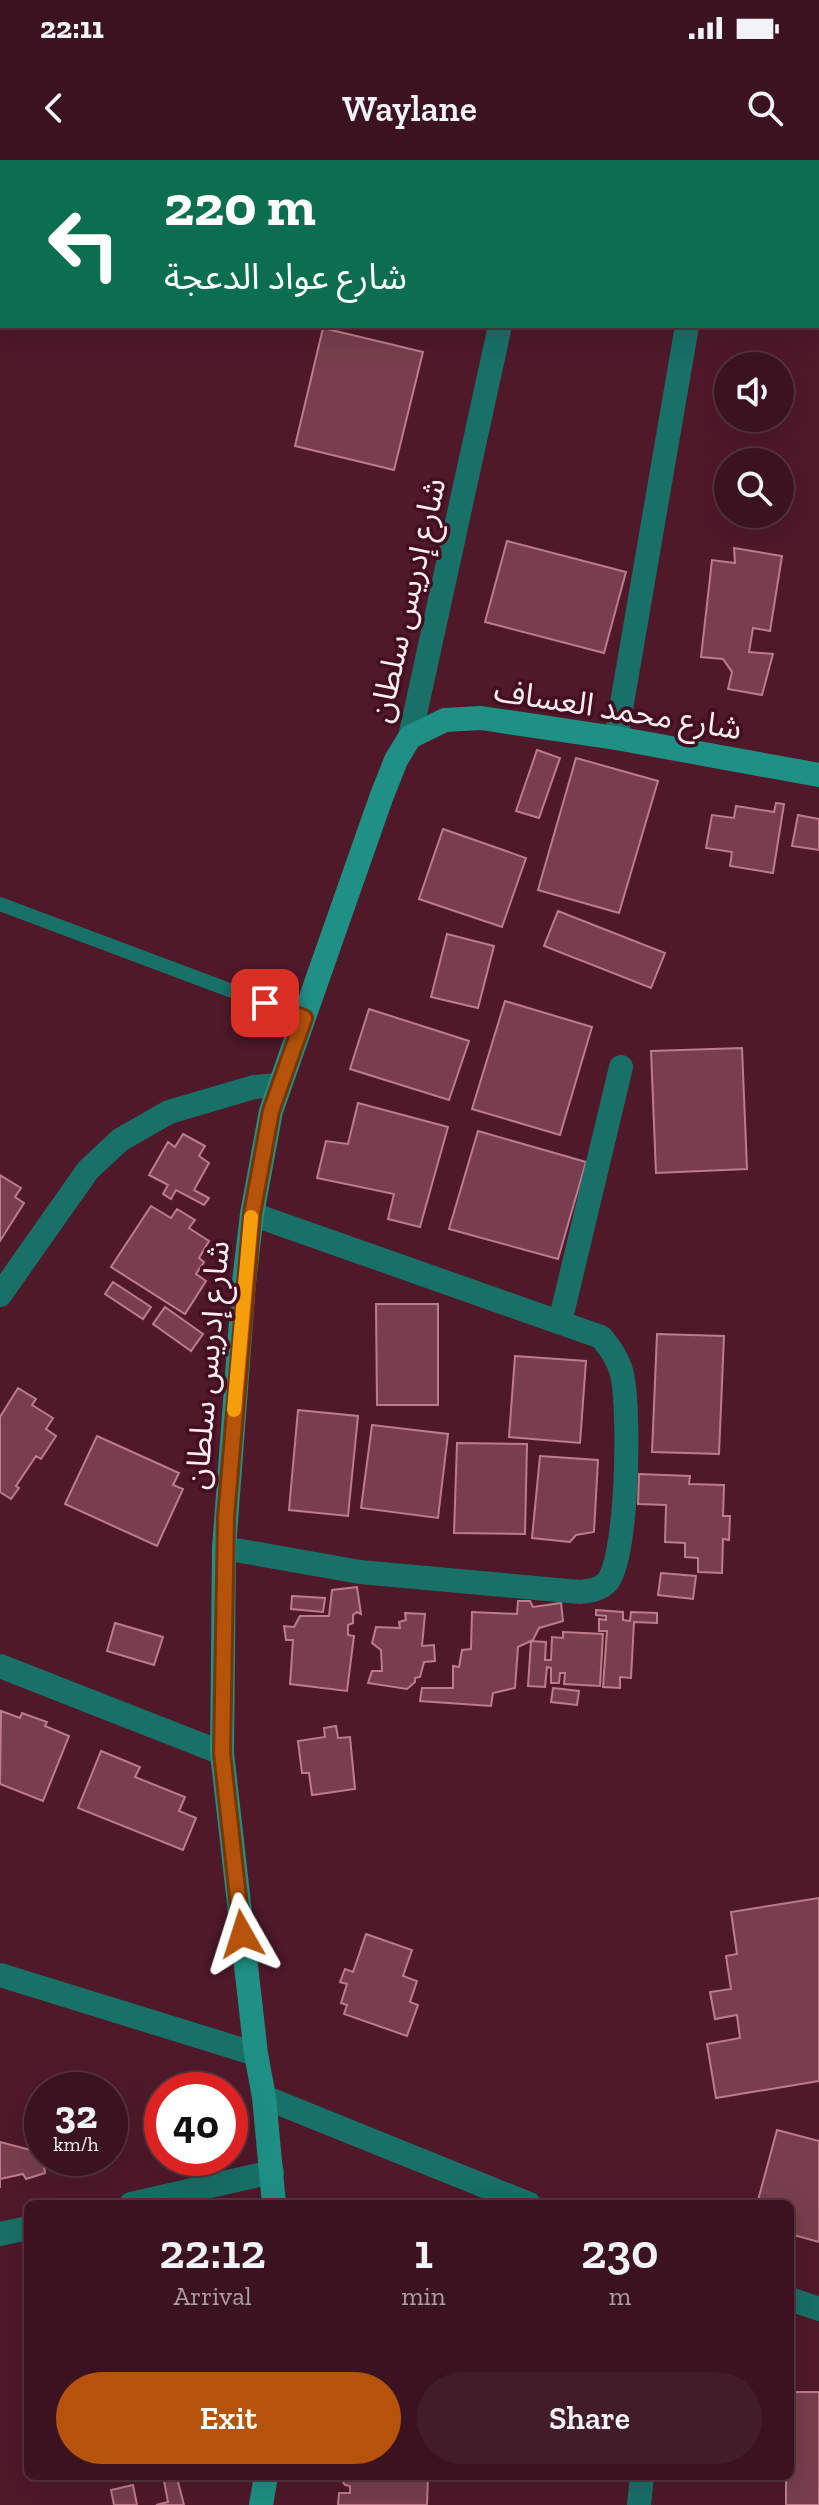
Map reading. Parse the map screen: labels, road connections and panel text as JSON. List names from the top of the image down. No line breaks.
{"streets":{"street":["شارع إدريس سلطان","شارع محمد العساف"]},"crossings":[["شارع إدريس سلطان","شارع محمد العساف"]],"page":{"status":"22:11","header":"Waylane","turn":["220 m","شارع عواد الدعجة"],"speed":"32 km/h","limit":"40","eta":["22:12","Arrival","1","min","230","m"],"buttons":["Exit","Share"]}}
